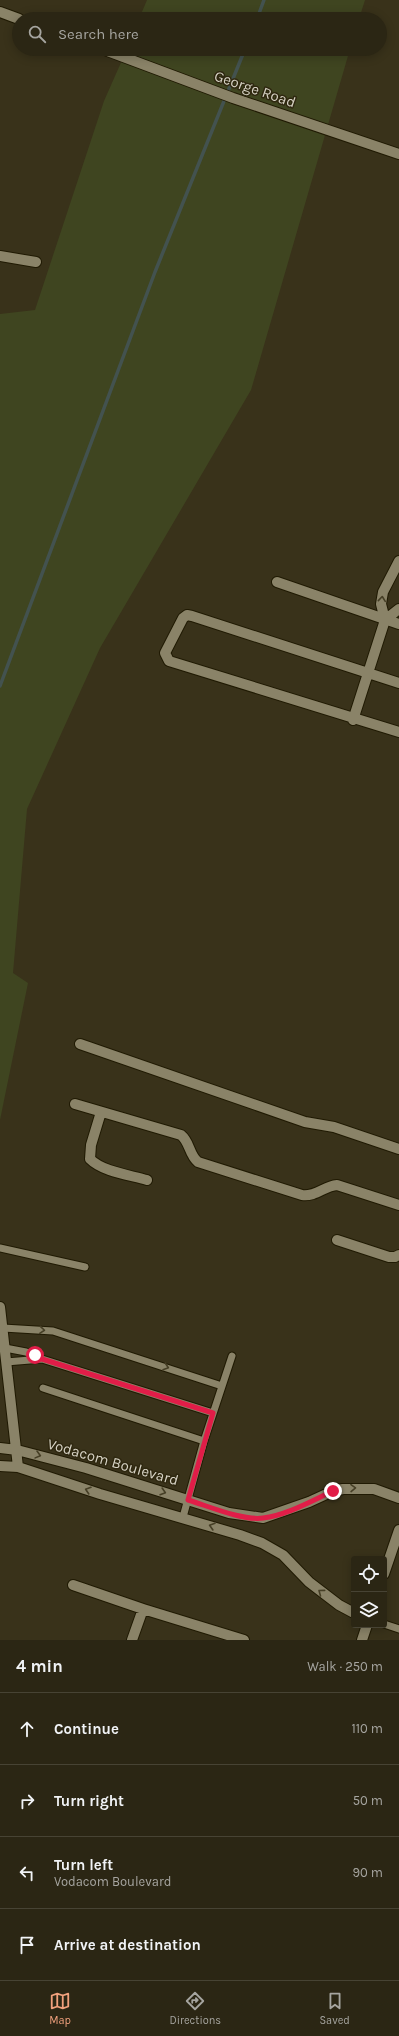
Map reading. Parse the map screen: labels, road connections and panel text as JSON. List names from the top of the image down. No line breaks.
{"streets":{"street":["George Road","Vodacom Boulevard"]},"page":{"search":"Search here","heading":["4 min","Walk · 250 m"],"list":[["Continue","110 m"],["Turn right","50 m"],["Turn left","Vodacom Boulevard","90 m"],"Arrive at destination"],"nav":["Map","Directions","Saved"]}}
